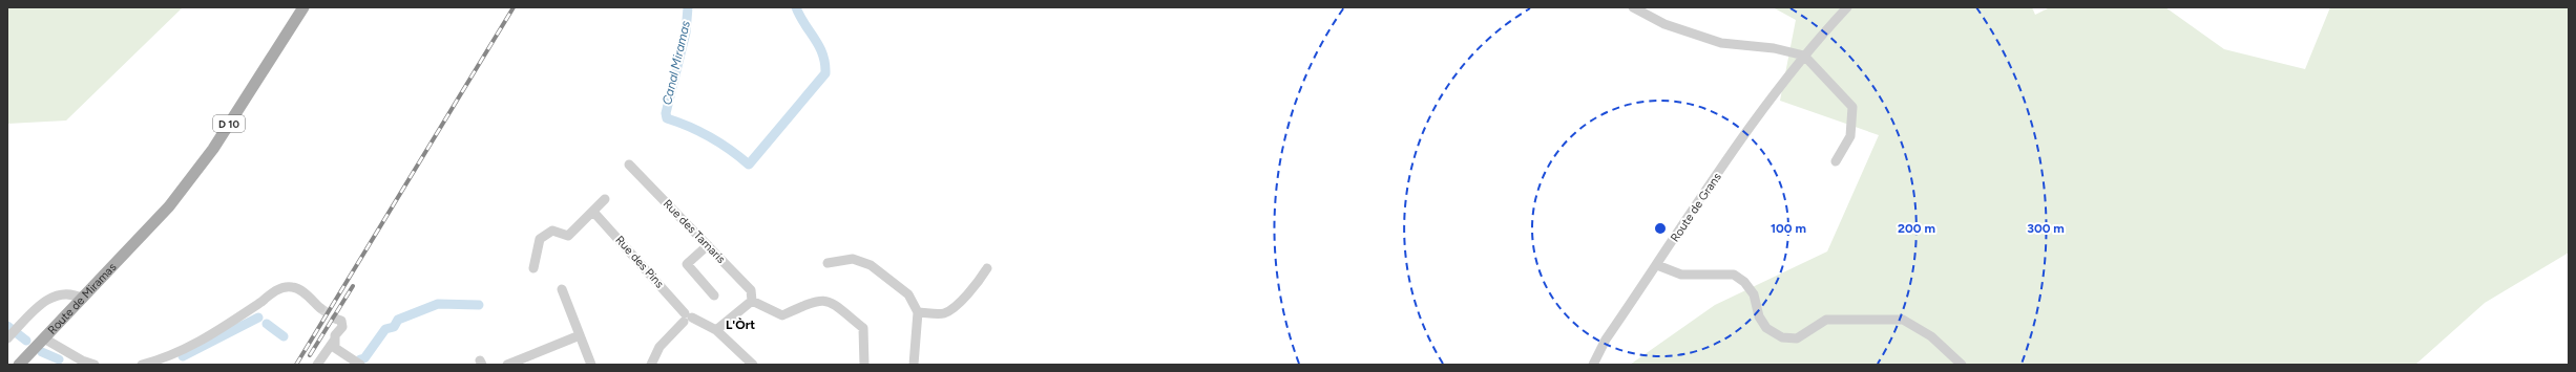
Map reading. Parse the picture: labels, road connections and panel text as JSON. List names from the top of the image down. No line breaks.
{"streets":{"main road":["D 10","Route de Miramas"],"street":["Route de Grans","Rue des Tamaris","Rue des Pins"]},"districts":["L'Òrt"],"water":["Canal Miramas"],"rings":["100 m","200 m","300 m"]}
